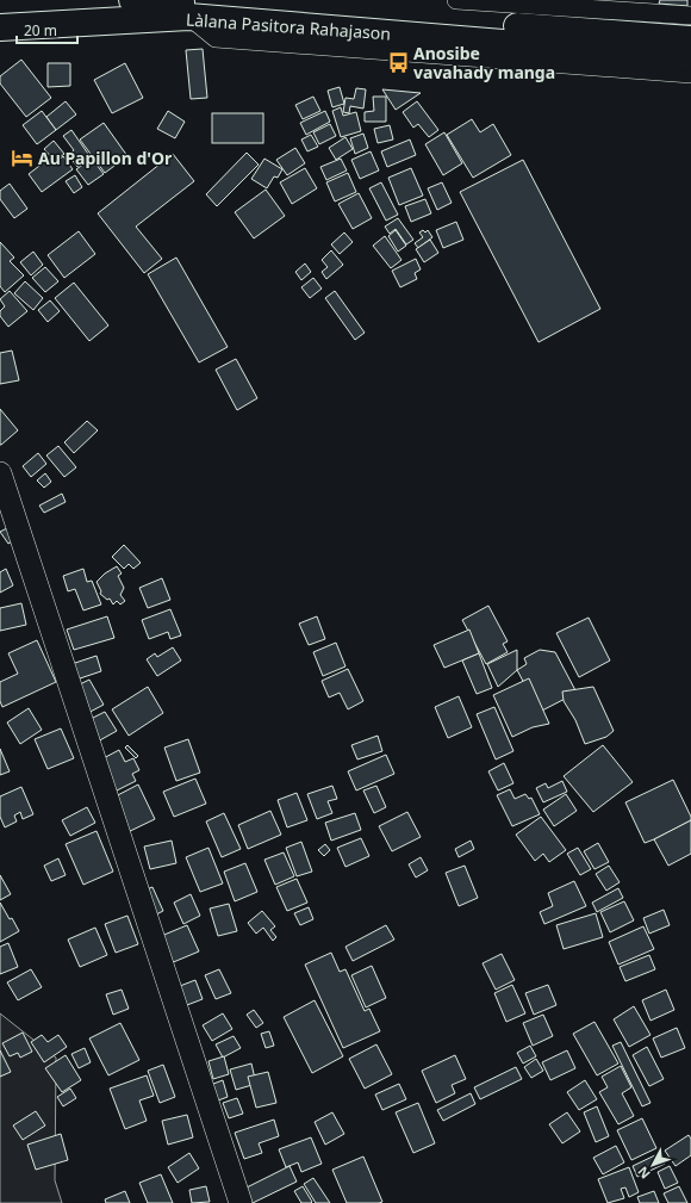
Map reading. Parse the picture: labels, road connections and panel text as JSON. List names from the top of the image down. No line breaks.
{"streets":{"main road":["Làlana Pasitora Rahajason"]},"places":{"bus stop":["Anosibe vavahady manga"],"hotel":["Au Papillon d'Or"]},"scale_bar":"20 m","north":"bottom left"}
